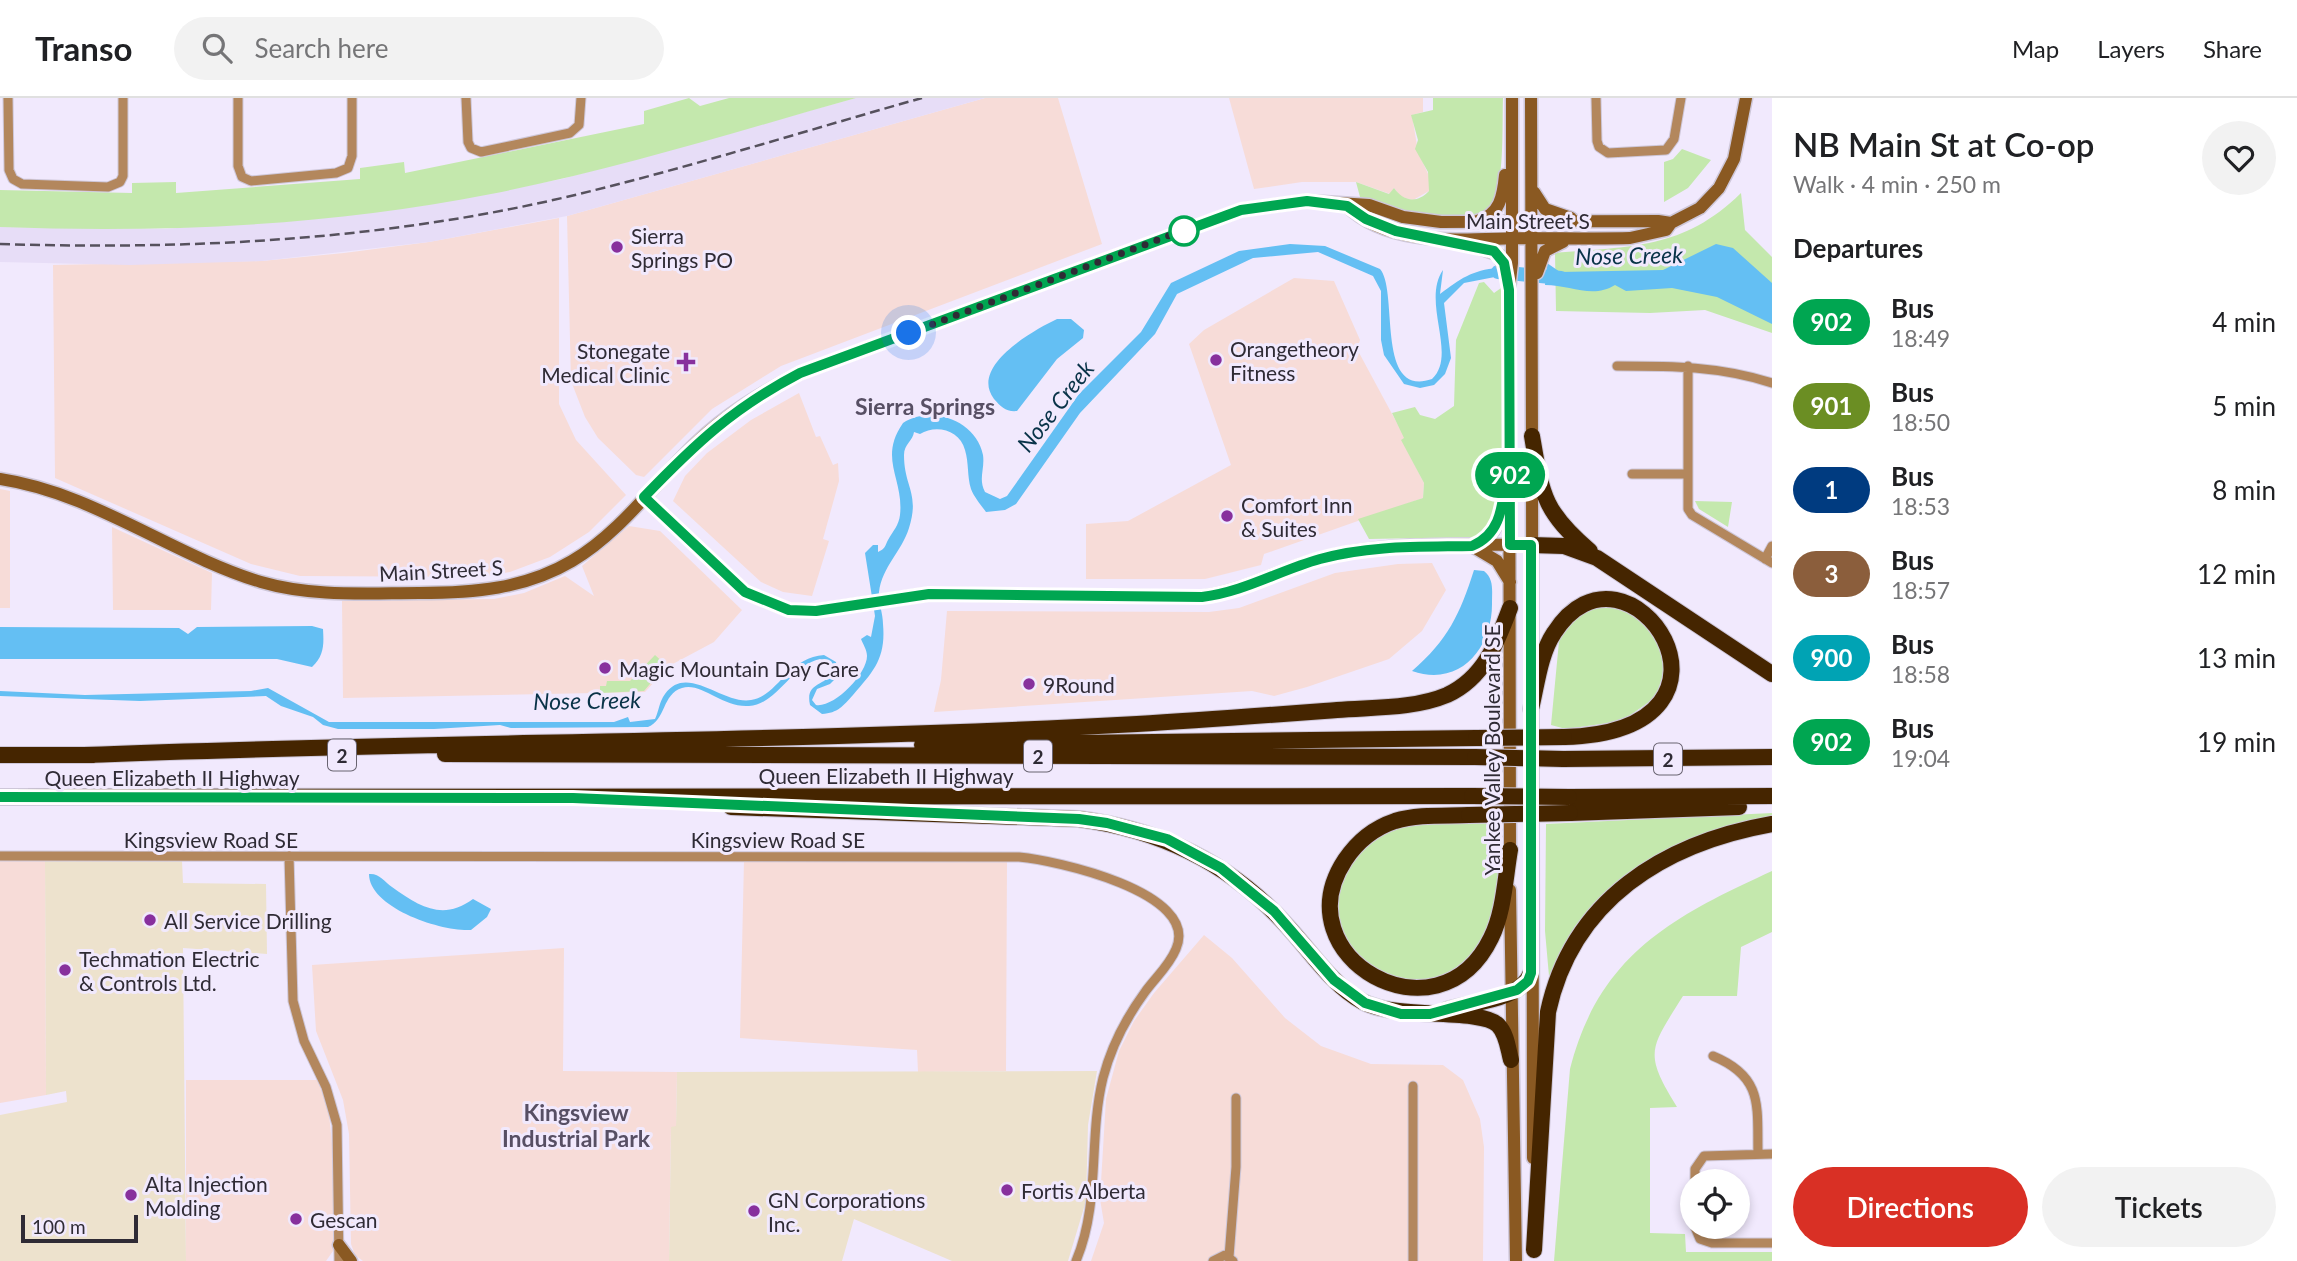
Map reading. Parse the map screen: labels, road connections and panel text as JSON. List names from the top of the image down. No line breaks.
{"streets":{"highway":["2","Queen Elizabeth II Highway"],"main road":["Main Street S","Yankee Valley Boulevard SE"],"street":["Kingsview Road SE"]},"crossings":[["Main Street S","Yankee Valley Boulevard SE"]],"districts":["Sierra Springs","Kingsview Industrial Park"],"water":["Nose Creek"],"places":{"other":["Sierra Springs PO","Orangetheory Fitness","Comfort Inn & Suites","Magic Mountain Day Care","9Round","All Service Drilling","Techmation Electric & Controls Ltd.","Fortis Alberta","Alta Injection Molding","GN Corporations Inc.","Gescan"],"health":["Stonegate Medical Clinic"]},"lines":["bus line 902"],"scale_bar":"100 m","page":{"header":"Transo","search":"Search here","nav":["Map","Layers","Share"],"on_map":"902","heading":[["NB Main St at Co-op","Walk · 4 min · 250 m"],"Departures"],"list":[{"mark":"902","name":"Bus","note":"18:49","value":"4 min"},{"mark":"901","name":"Bus","note":"18:50","value":"5 min"},{"mark":"1","name":"Bus","note":"18:53","value":"8 min"},{"mark":"3","name":"Bus","note":"18:57","value":"12 min"},{"mark":"900","name":"Bus","note":"18:58","value":"13 min"},{"mark":"902","name":"Bus","note":"19:04","value":"19 min"}],"buttons":["Directions","Tickets"],"scale":"100 m"}}
